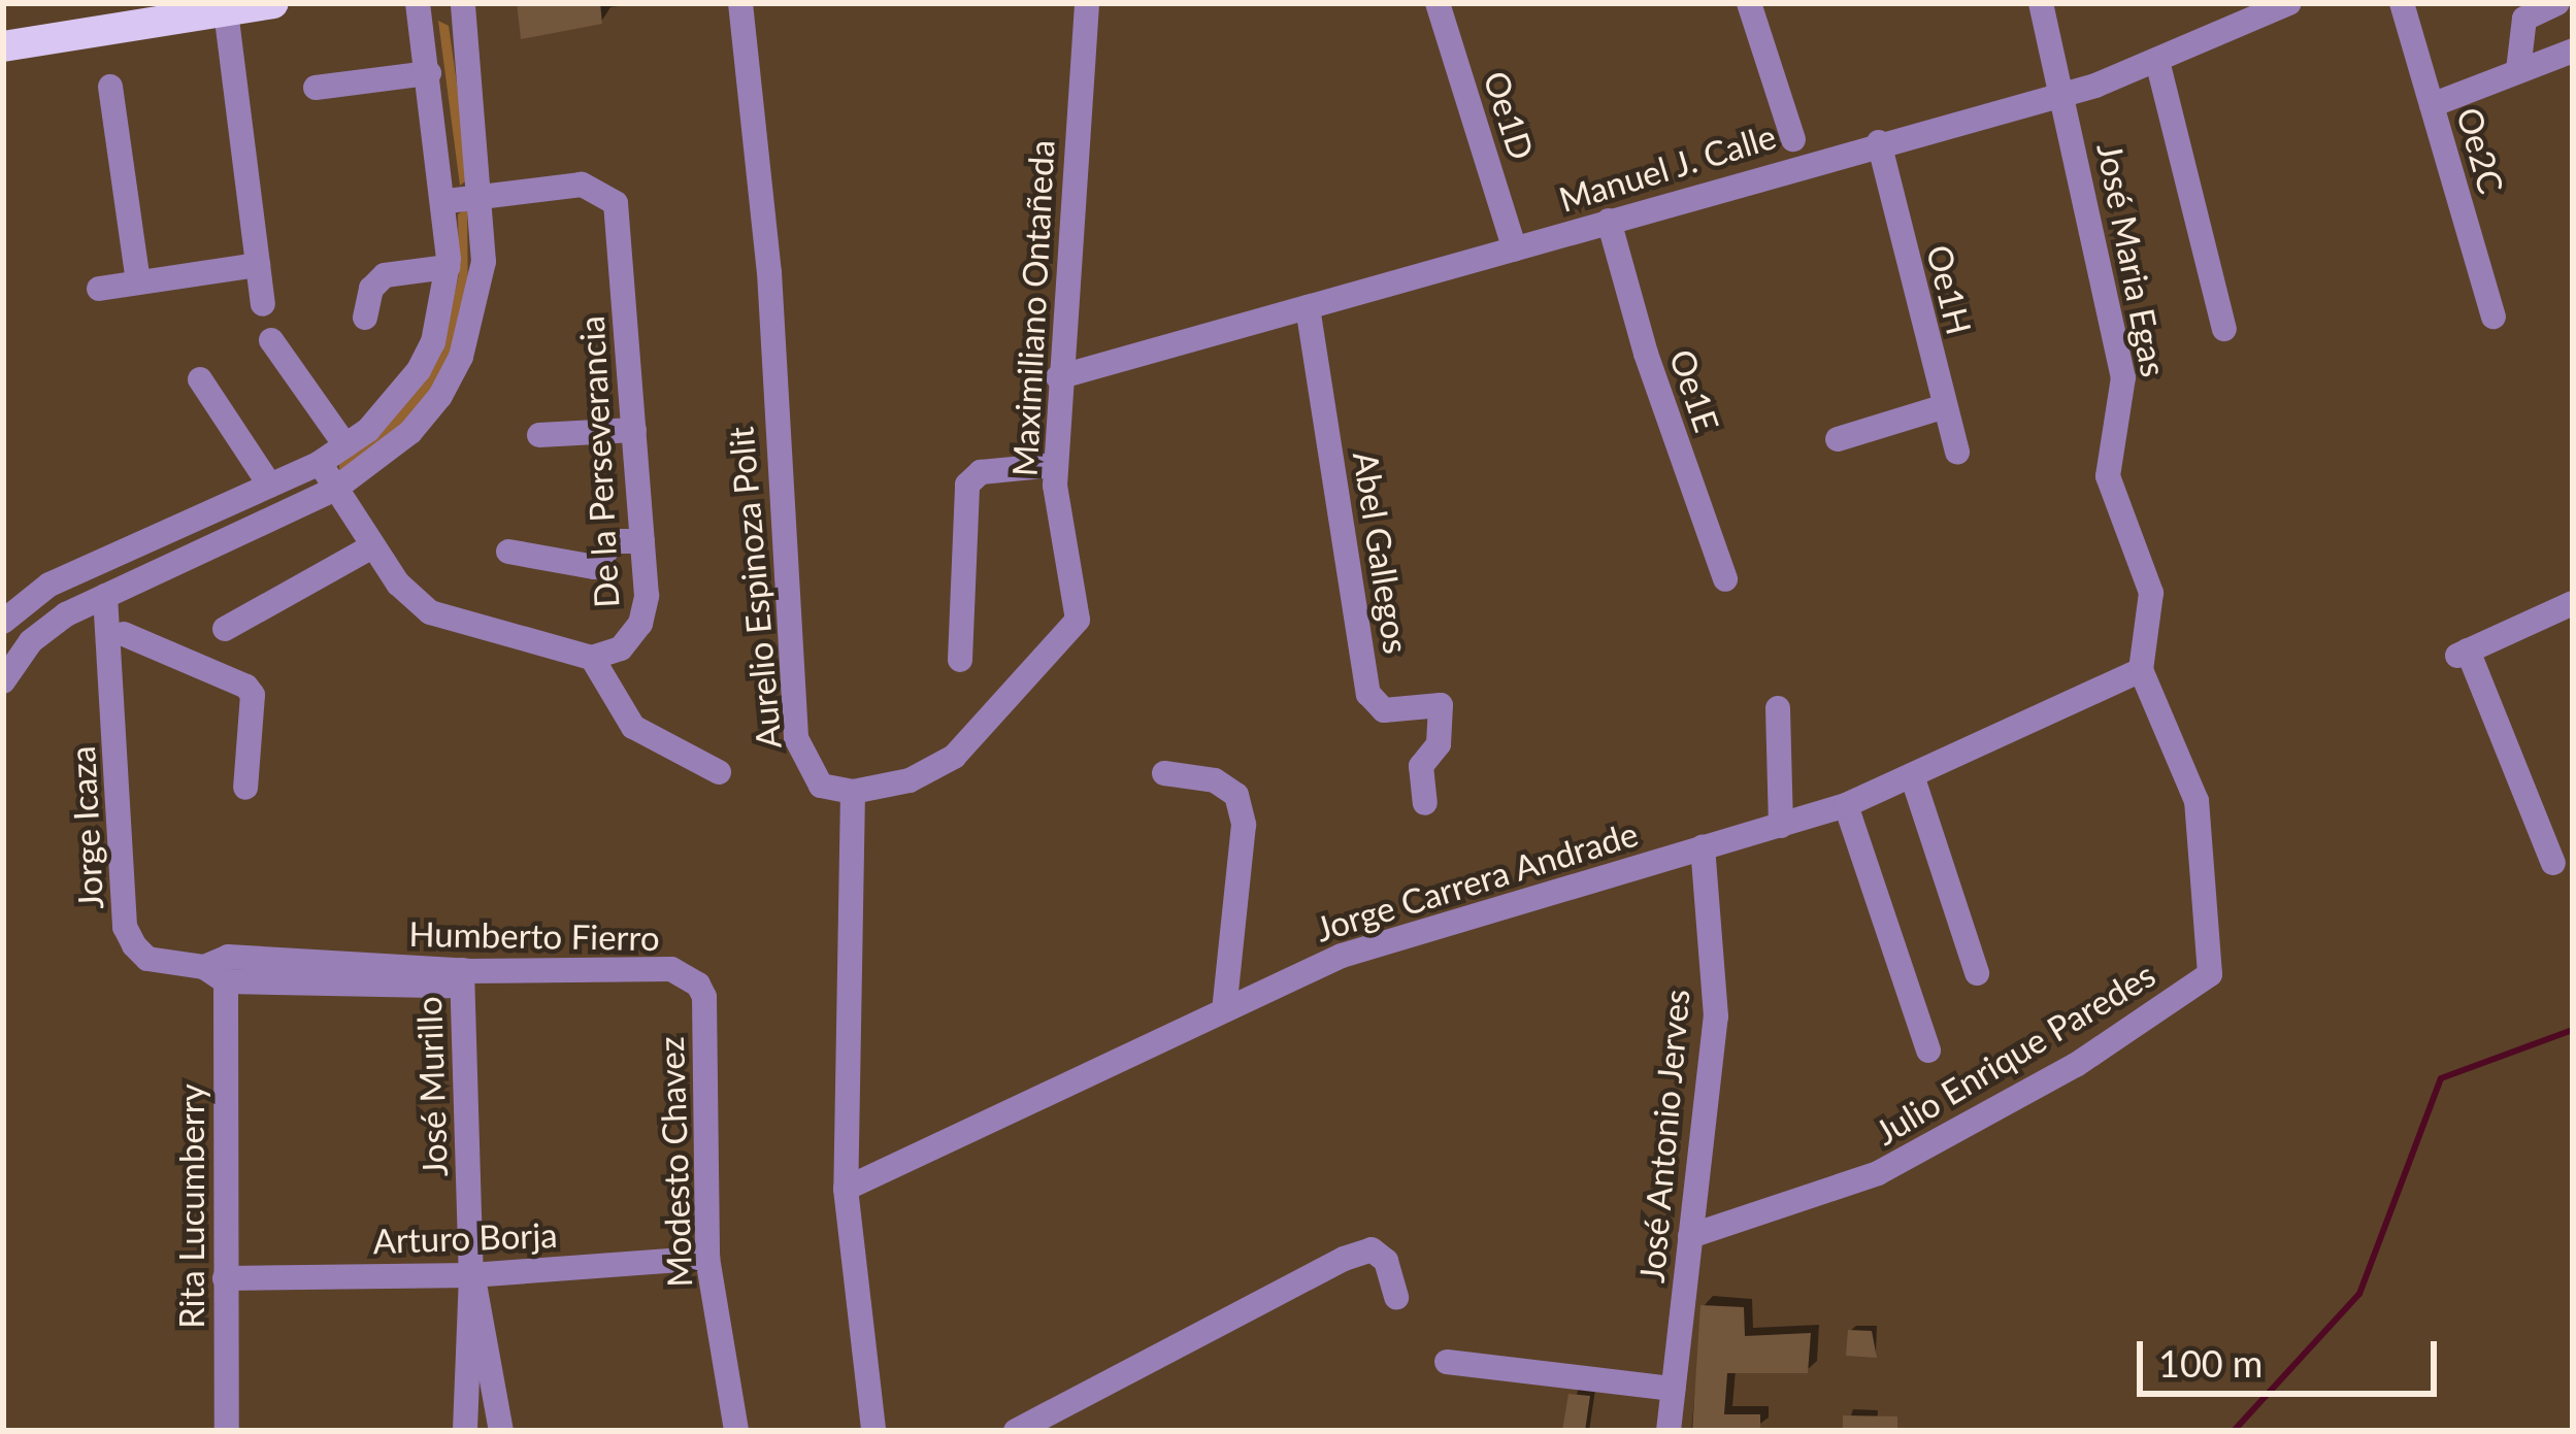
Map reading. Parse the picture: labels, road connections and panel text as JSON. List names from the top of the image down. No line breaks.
{"streets":{"street":["Oe1D","Oe2C","Manuel J. Calle","José Maria Egas","Oe1H","Maximiliano Ontañeda","Oe1E","De la Perseverancia","Abel Gallegos","Aurelio Espinoza Polit","Jorge Icaza","Jorge Carrera Andrade","Humberto Fierro","Julio Enrique Paredes","José Murillo","José Antonio Jerves","Modesto Chavez","Rita Lucumberry","Arturo Borja"]},"crossings":[["Oe1D","Manuel J. Calle"],["Manuel J. Calle","José Maria Egas"],["Manuel J. Calle","Oe1H"],["Manuel J. Calle","Maximiliano Ontañeda"],["Manuel J. Calle","Oe1E"],["Manuel J. Calle","Abel Gallegos"],["José Maria Egas","Jorge Carrera Andrade"],["José Maria Egas","Julio Enrique Paredes"],["Maximiliano Ontañeda","Aurelio Espinoza Polit"],["Jorge Icaza","Humberto Fierro"],["Jorge Carrera Andrade","Julio Enrique Paredes"],["Jorge Carrera Andrade","José Antonio Jerves"],["Humberto Fierro","José Murillo"],["Humberto Fierro","Modesto Chavez"],["Humberto Fierro","Rita Lucumberry"],["Julio Enrique Paredes","José Antonio Jerves"],["José Murillo","Arturo Borja"],["Modesto Chavez","Arturo Borja"],["Rita Lucumberry","Arturo Borja"]],"scale_bar":"100 m"}
